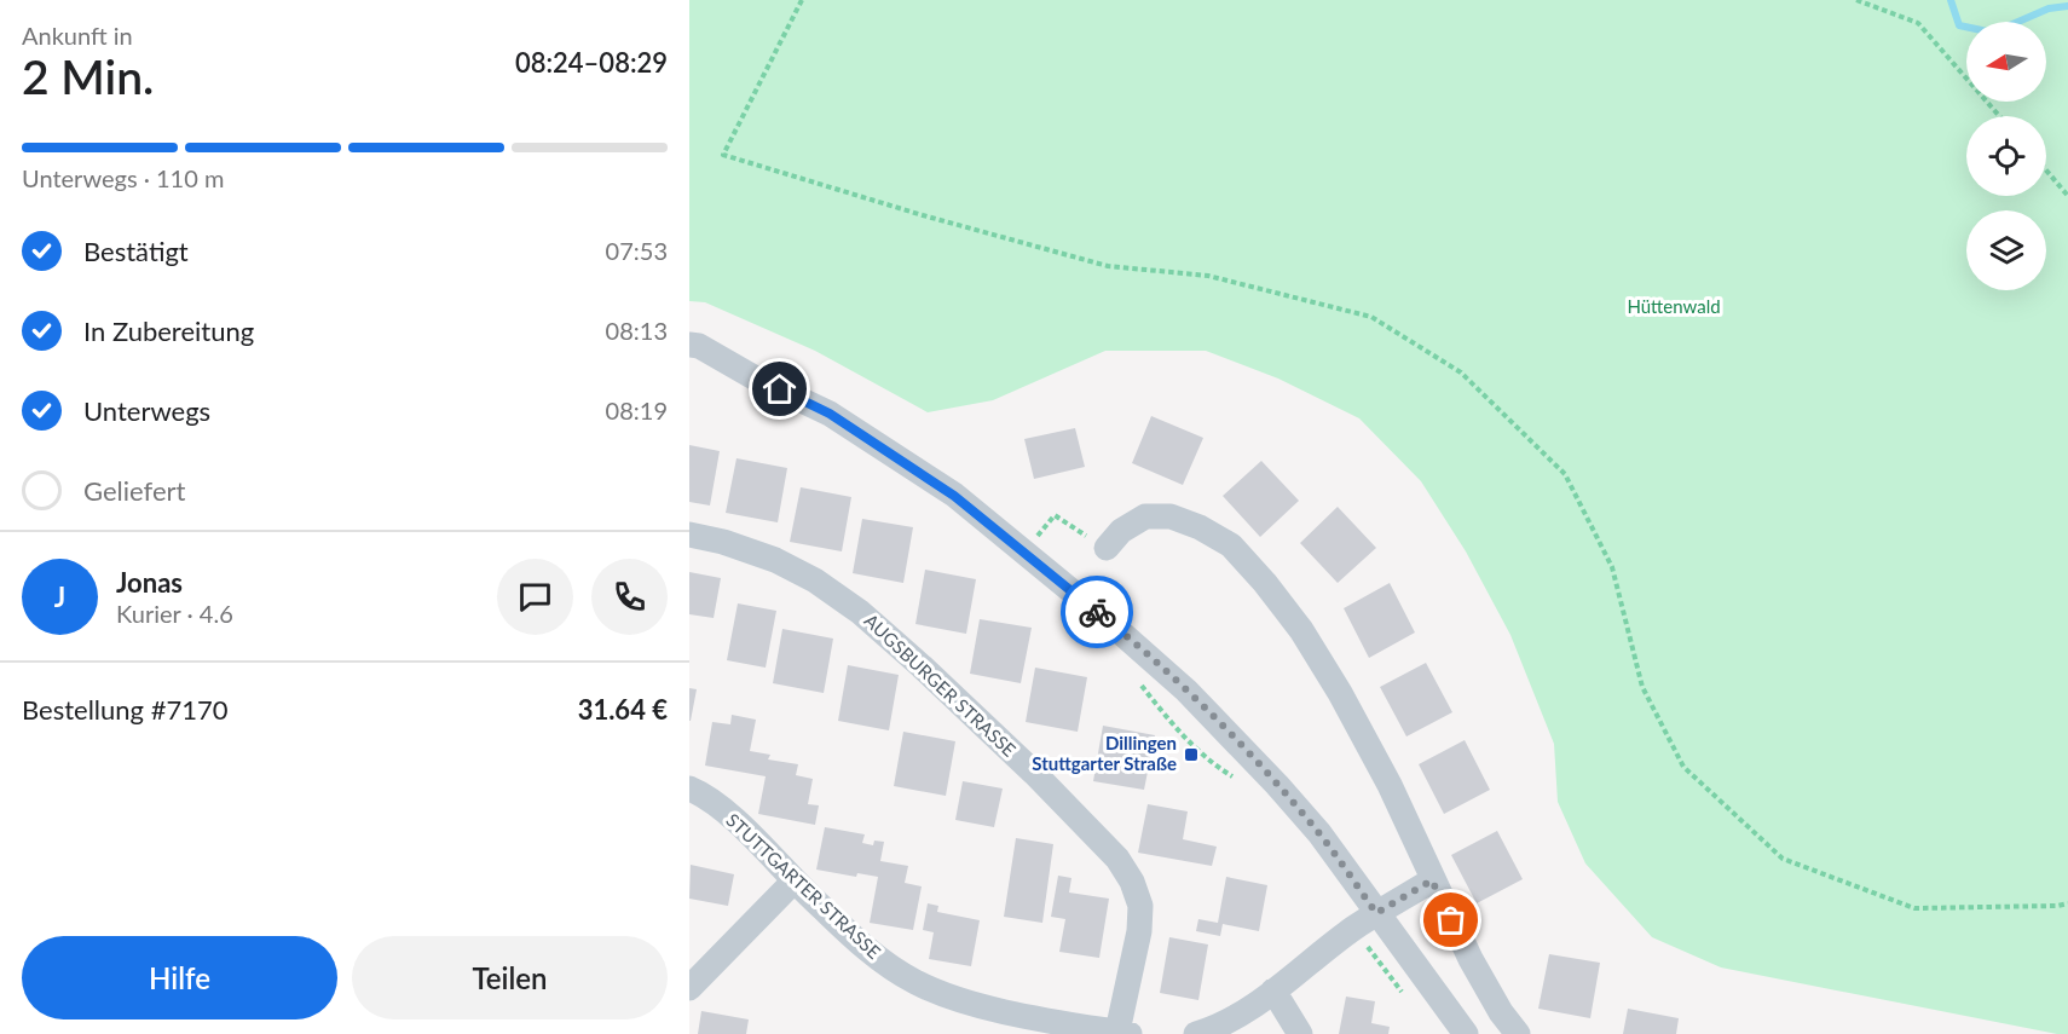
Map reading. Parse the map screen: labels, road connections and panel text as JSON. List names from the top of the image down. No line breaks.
{"streets":{"street":["AUGSBURGER STRASSE","STUTTGARTER STRASSE"]},"crossings":[["AUGSBURGER STRASSE","STUTTGARTER STRASSE"]],"parks":["Hüttenwald"],"places":{"transit":["Dillingen Stuttgarter Straße"]},"north":"left","page":{"heading":["2 Min.","Ankunft in","08:24–08:29"],"panel":["Jonas","Kurier · 4.6","Bestellung #7170","31.64 €"],"bar":"Unterwegs · 110 m","list":[["Bestätigt","07:53"],["In Zubereitung","08:13"],["Unterwegs","08:19"],"Geliefert"],"round":"J","buttons":["Hilfe","Teilen"]}}
